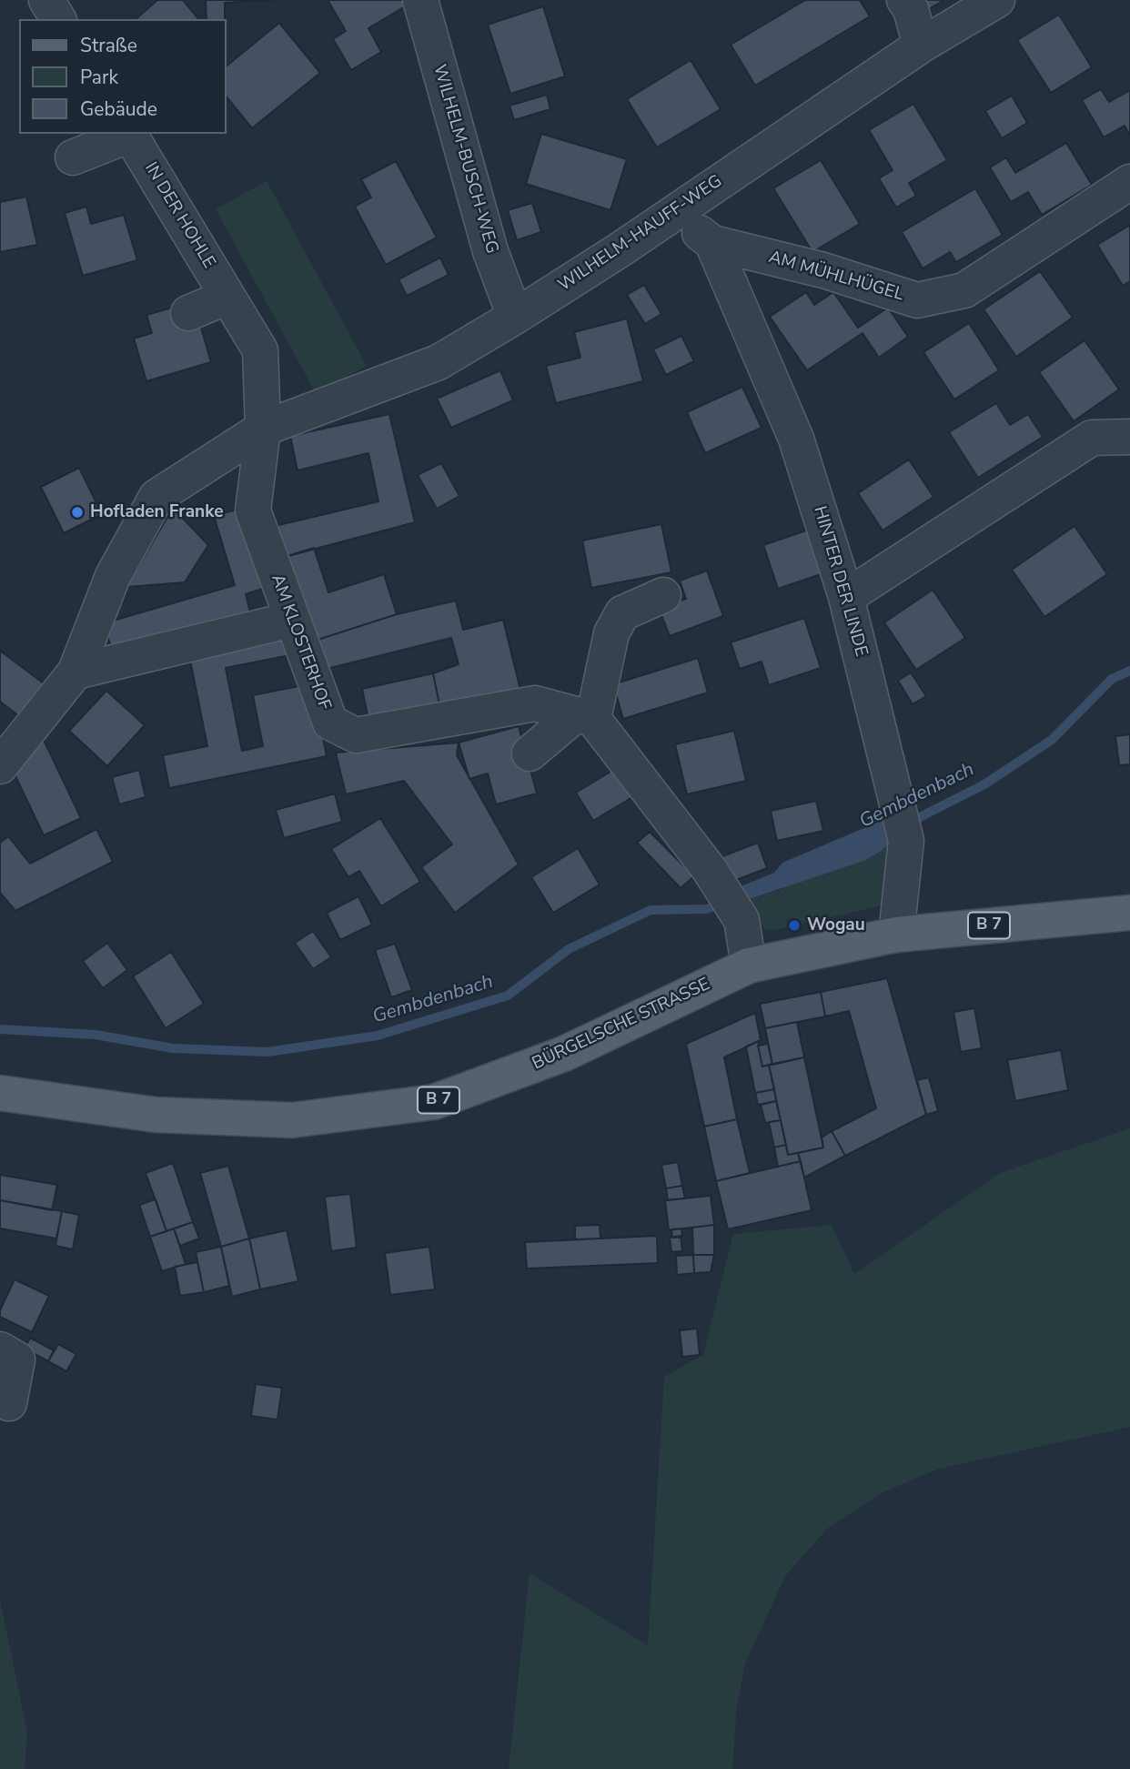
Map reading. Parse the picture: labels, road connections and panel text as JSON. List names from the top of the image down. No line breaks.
{"streets":{"main road":["B 7","BÜRGELSCHE STRASSE"],"street":["WILHELM-BUSCH-WEG","IN DER HOHLE","WILHELM-HAUFF-WEG","AM MÜHLHÜGEL","HINTER DER LINDE","AM KLOSTERHOF"]},"crossings":[["WILHELM-BUSCH-WEG","WILHELM-HAUFF-WEG"],["IN DER HOHLE","WILHELM-HAUFF-WEG"],["IN DER HOHLE","AM KLOSTERHOF"],["WILHELM-HAUFF-WEG","AM MÜHLHÜGEL"],["WILHELM-HAUFF-WEG","AM KLOSTERHOF"],["AM MÜHLHÜGEL","HINTER DER LINDE"],["HINTER DER LINDE","BÜRGELSCHE STRASSE"]],"water":["Gembdenbach"],"places":["Hofladen Franke","Wogau"],"legend":["Straße","Park","Gebäude"]}
